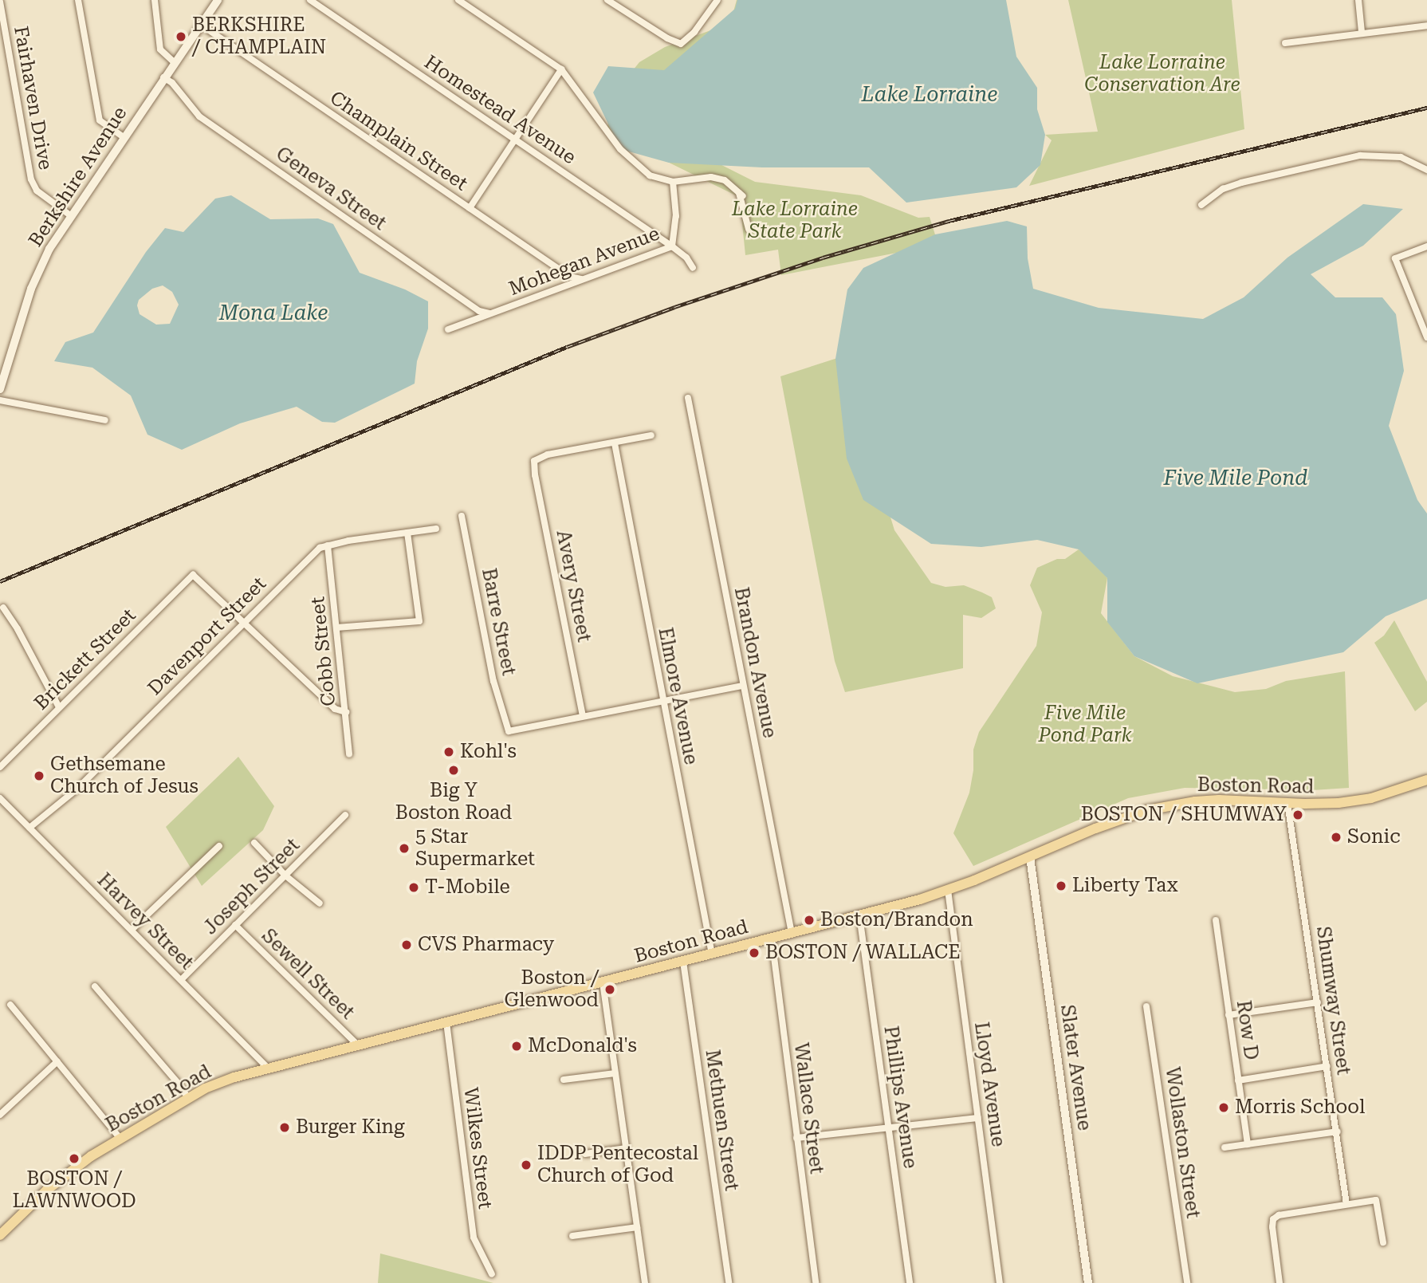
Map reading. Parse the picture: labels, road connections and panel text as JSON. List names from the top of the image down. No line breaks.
{"streets":{"main road":["Berkshire Avenue","Boston Road"],"street":["Fairhaven Drive","Homestead Avenue","Champlain Street","Geneva Street","Mohegan Avenue","Avery Street","Barre Street","Davenport Street","Cobb Street","Brickett Street","Brandon Avenue","Elmore Avenue","Joseph Street","Harvey Street","Sewell Street","Shumway Street","Row D","Slater Avenue","Lloyd Avenue","Phillips Avenue","Wallace Street","Methuen Street","Wollaston Street","Wilkes Street"]},"crossings":[["Fairhaven Drive","Berkshire Avenue"],["Homestead Avenue","Mohegan Avenue"],["Champlain Street","Berkshire Avenue"],["Champlain Street","Mohegan Avenue"],["Berkshire Avenue","Geneva Street"],["Geneva Street","Mohegan Avenue"],["Avery Street","Barre Street"],["Avery Street","Elmore Avenue"],["Davenport Street","Cobb Street"],["Davenport Street","Brickett Street"],["Davenport Street","Harvey Street"],["Brandon Avenue","Boston Road"],["Elmore Avenue","Boston Road"],["Boston Road","Harvey Street"],["Boston Road","Sewell Street"],["Boston Road","Shumway Street"],["Boston Road","Slater Avenue"],["Boston Road","Lloyd Avenue"],["Boston Road","Phillips Avenue"],["Boston Road","Wallace Street"],["Boston Road","Methuen Street"],["Boston Road","Wilkes Street"],["Joseph Street","Harvey Street"],["Joseph Street","Sewell Street"]],"water":["Lake Lorraine","Mona Lake","Five Mile Pond"],"parks":["Lake Lorraine Conservation Are","Lake Lorraine State Park","Five Mile Pond Park"],"places":["BERKSHIRE / CHAMPLAIN","Kohl's","Big Y Boston Road","Gethsemane Church of Jesus","BOSTON / SHUMWAY","Sonic","5 Star Supermarket","Liberty Tax","T-Mobile","Boston/Brandon","CVS Pharmacy","BOSTON / WALLACE","Boston / Glenwood","McDonald's","Morris School","Burger King","BOSTON / LAWNWOOD","IDDP Pentecostal Church of God"]}
